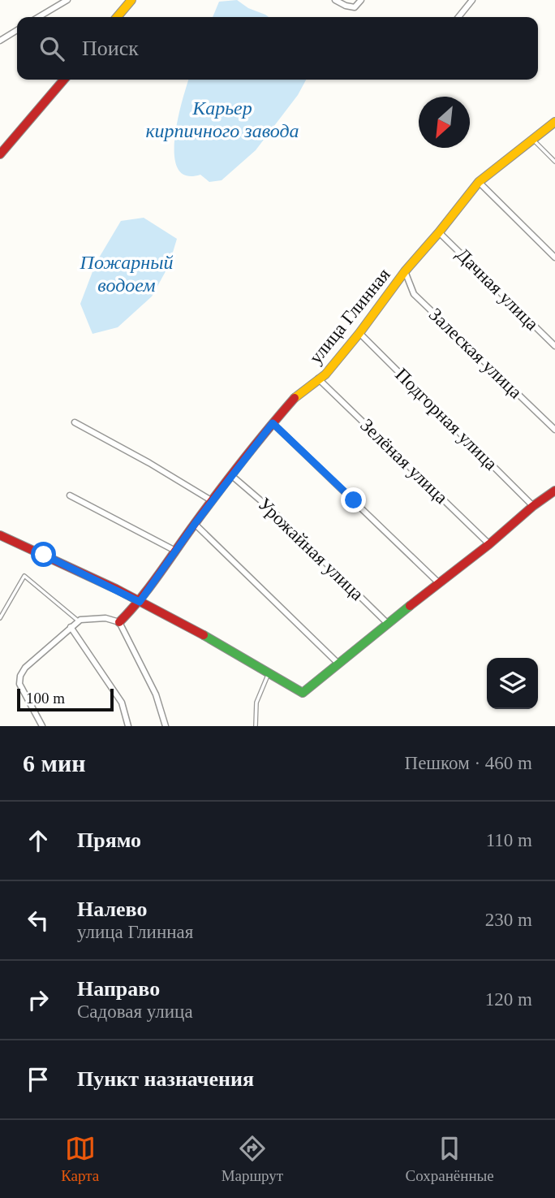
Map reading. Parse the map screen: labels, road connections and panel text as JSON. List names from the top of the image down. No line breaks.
{"streets":{"street":["Дачная улица","улица Глинная","Залеская улица","Подгорная улица","Зелёная улица","Урожайная улица"]},"crossings":[["Дачная улица","улица Глинная"],["улица Глинная","Залеская улица"],["улица Глинная","Подгорная улица"],["улица Глинная","Зелёная улица"],["улица Глинная","Урожайная улица"]],"water":["Карьер кирпичного завода","Пожарный водоем"],"scale_bar":"100 m","north":"bottom left","page":{"search":"Поиск","scale":"100 m","heading":["6 мин","Пешком · 460 m"],"list":[["Прямо","110 m"],["Налево","улица Глинная","230 m"],["Направо","Садовая улица","120 m"],"Пункт назначения"],"nav":["Карта","Маршрут","Сохранённые"]}}
